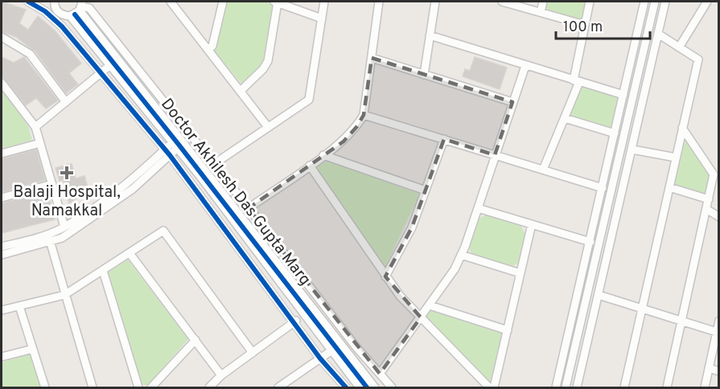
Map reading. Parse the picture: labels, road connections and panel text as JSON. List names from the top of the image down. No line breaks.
{"streets":{"street":["Doctor Akhilesh Das Gupta Marg"]},"places":{"health":["Balaji Hospital, Namakkal"]},"scale_bar":"100 m"}
